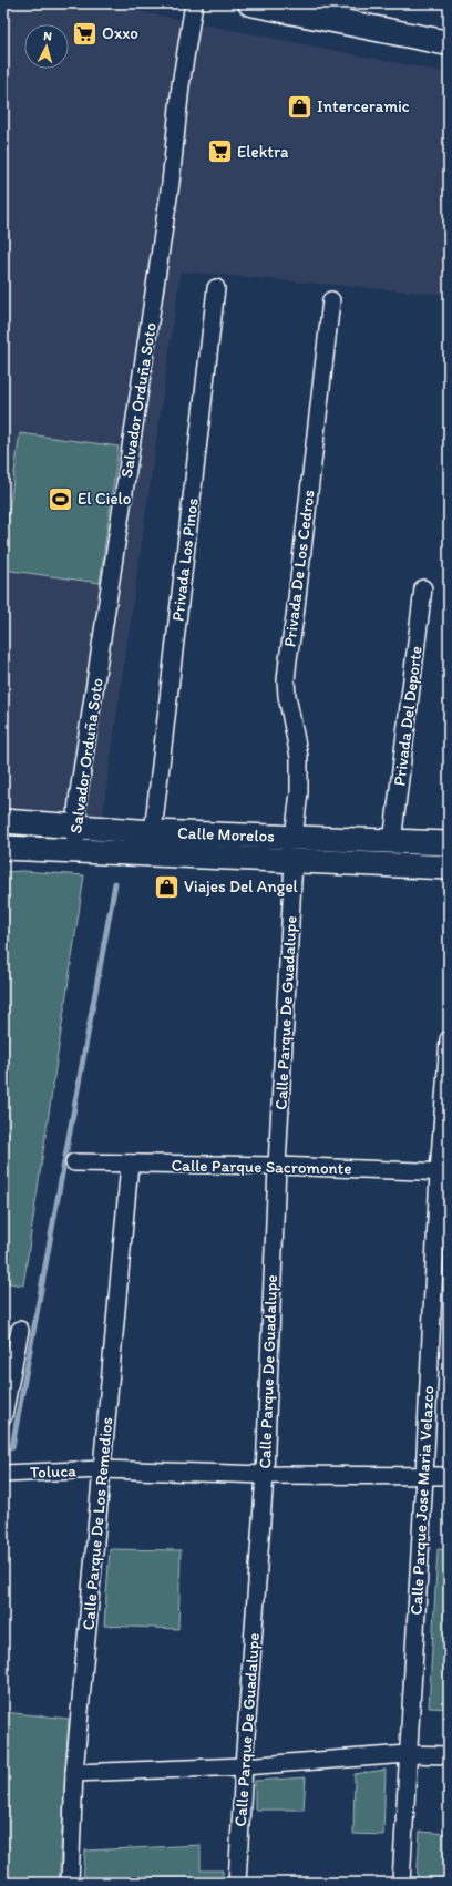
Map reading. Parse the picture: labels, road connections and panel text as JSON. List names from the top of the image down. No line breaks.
{"streets":{"main road":["Calle Morelos"],"street":["Salvador Orduña Soto","Privada Los Pinos","Privada De Los Cedros","Privada Del Deporte","Calle Parque De Guadalupe","Calle Parque Sacromonte","Toluca","Calle Parque Jose Maria Velazco","Calle Parque De Los Remedios"]},"crossings":[["Salvador Orduña Soto","Calle Morelos"],["Privada Los Pinos","Calle Morelos"],["Privada De Los Cedros","Calle Morelos"],["Privada Del Deporte","Calle Morelos"],["Calle Morelos","Calle Parque De Guadalupe"],["Calle Parque De Guadalupe","Calle Parque Sacromonte"],["Calle Parque De Guadalupe","Toluca"],["Calle Parque Sacromonte","Calle Parque Jose Maria Velazco"],["Calle Parque Sacromonte","Calle Parque De Los Remedios"],["Toluca","Calle Parque Jose Maria Velazco"],["Toluca","Calle Parque De Los Remedios"]],"places":{"supermarket":["Oxxo","Elektra"],"shop":["Interceramic","Viajes Del Angel"],"sports":["El Cielo"]},"north":"top"}
